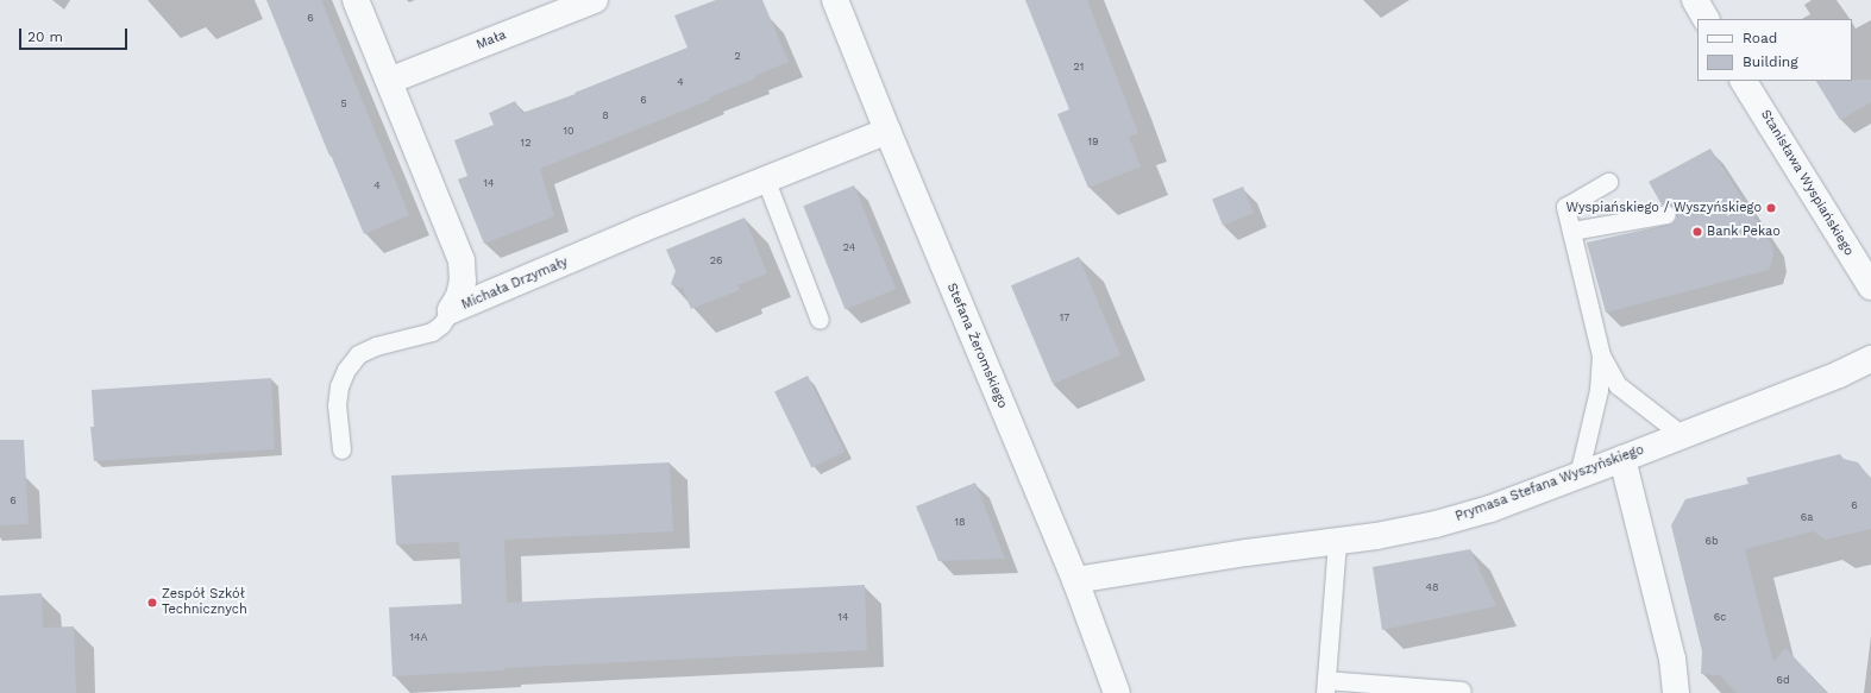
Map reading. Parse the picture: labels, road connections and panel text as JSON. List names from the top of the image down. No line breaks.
{"streets":{"street":["Mała","Stanisława Wyspiańskiego","Michała Drzymały","Stefana Żeromskiego","Prymasa Stefana Wyszyńskiego"]},"crossings":[["Mała","Michała Drzymały"],["Michała Drzymały","Stefana Żeromskiego"],["Stefana Żeromskiego","Prymasa Stefana Wyszyńskiego"]],"places":["Wyspiańskiego / Wyszyńskiego","Bank Pekao","Zespół Szkół Technicznych"],"house_numbers":["6","2","21","4","6","5","8","10","19","12","14","4","24","26","17","6","6","6a","18","6b","48","14","6c","14A","6d"],"legend":["Road","Building"],"scale_bar":"20 m"}
